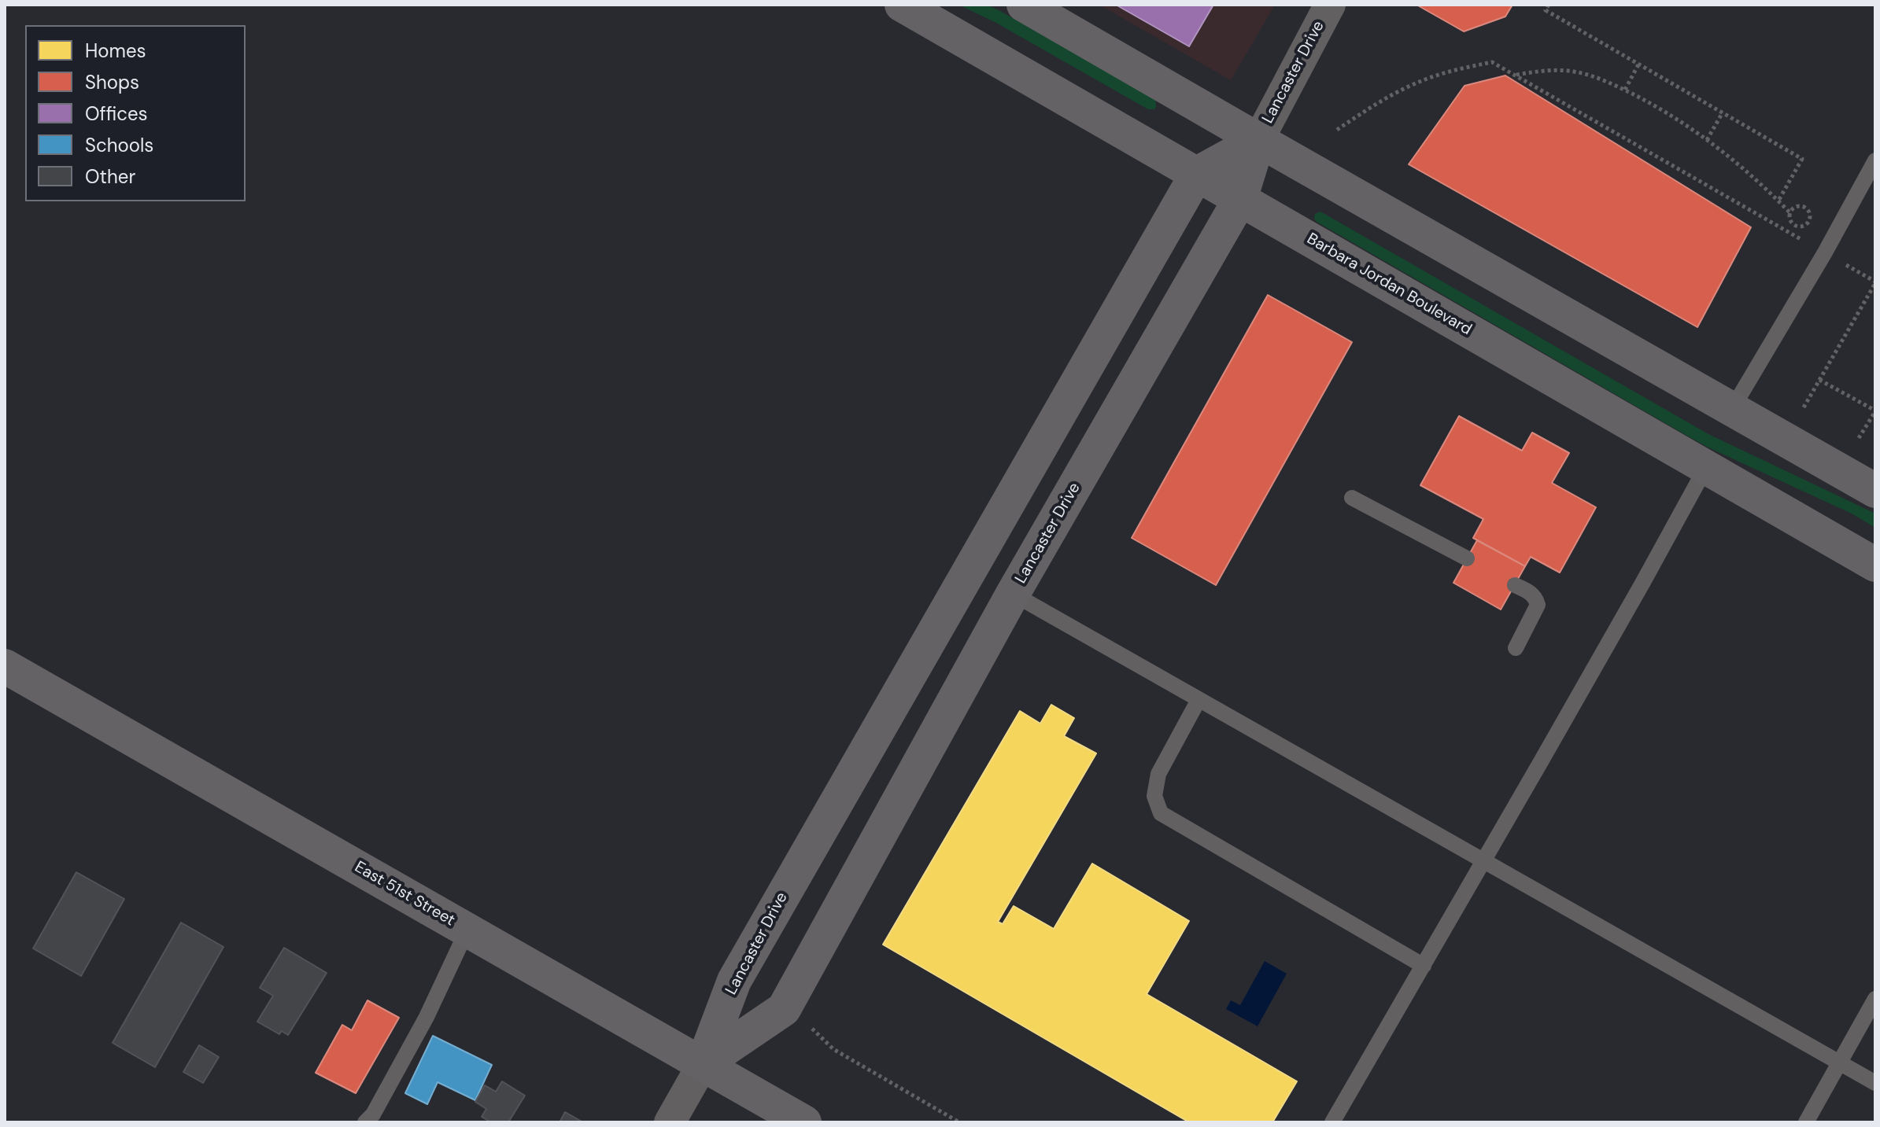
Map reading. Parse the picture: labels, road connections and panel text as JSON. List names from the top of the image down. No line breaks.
{"streets":{"street":["Lancaster Drive","Barbara Jordan Boulevard","East 51st Street"]},"crossings":[["Lancaster Drive","Barbara Jordan Boulevard"],["Lancaster Drive","East 51st Street"]],"legend":["Homes","Shops","Offices","Schools","Other"]}
